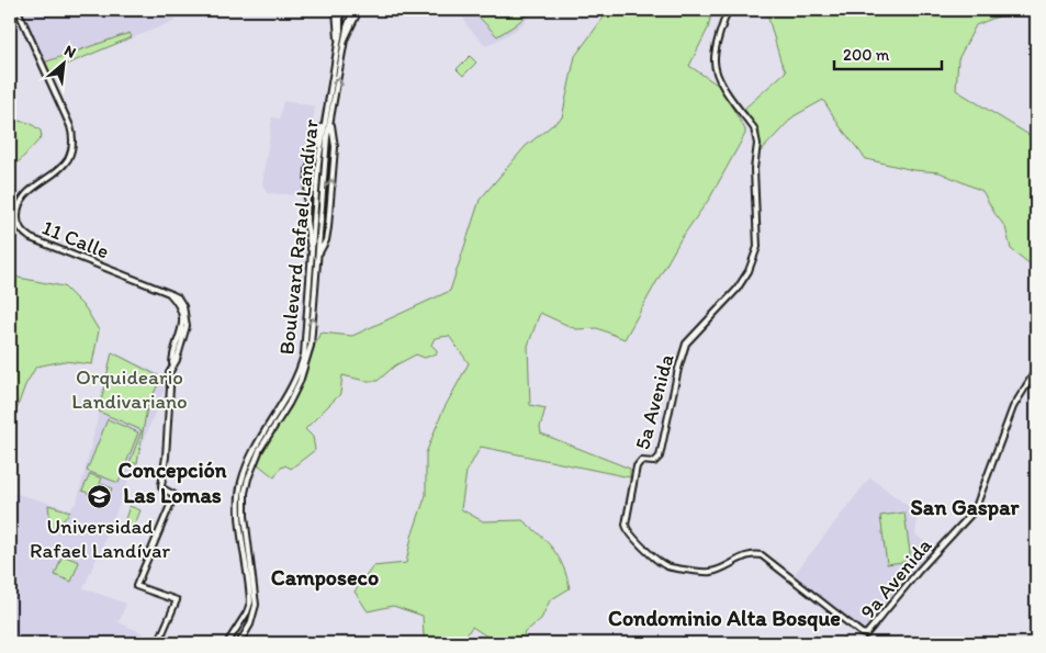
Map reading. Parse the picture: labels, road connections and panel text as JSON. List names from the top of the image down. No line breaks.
{"streets":{"street":["Boulevard Rafael Landívar","11 Calle","5a Avenida","9a Avenida"]},"crossings":[["5a Avenida","9a Avenida"]],"districts":["Concepción Las Lomas","San Gaspar","Camposeco","Condominio Alta Bosque"],"parks":["Orquideario Landivariano"],"places":{"school or university":["Universidad Rafael Landívar"]},"scale_bar":"200 m","north":"top right"}
